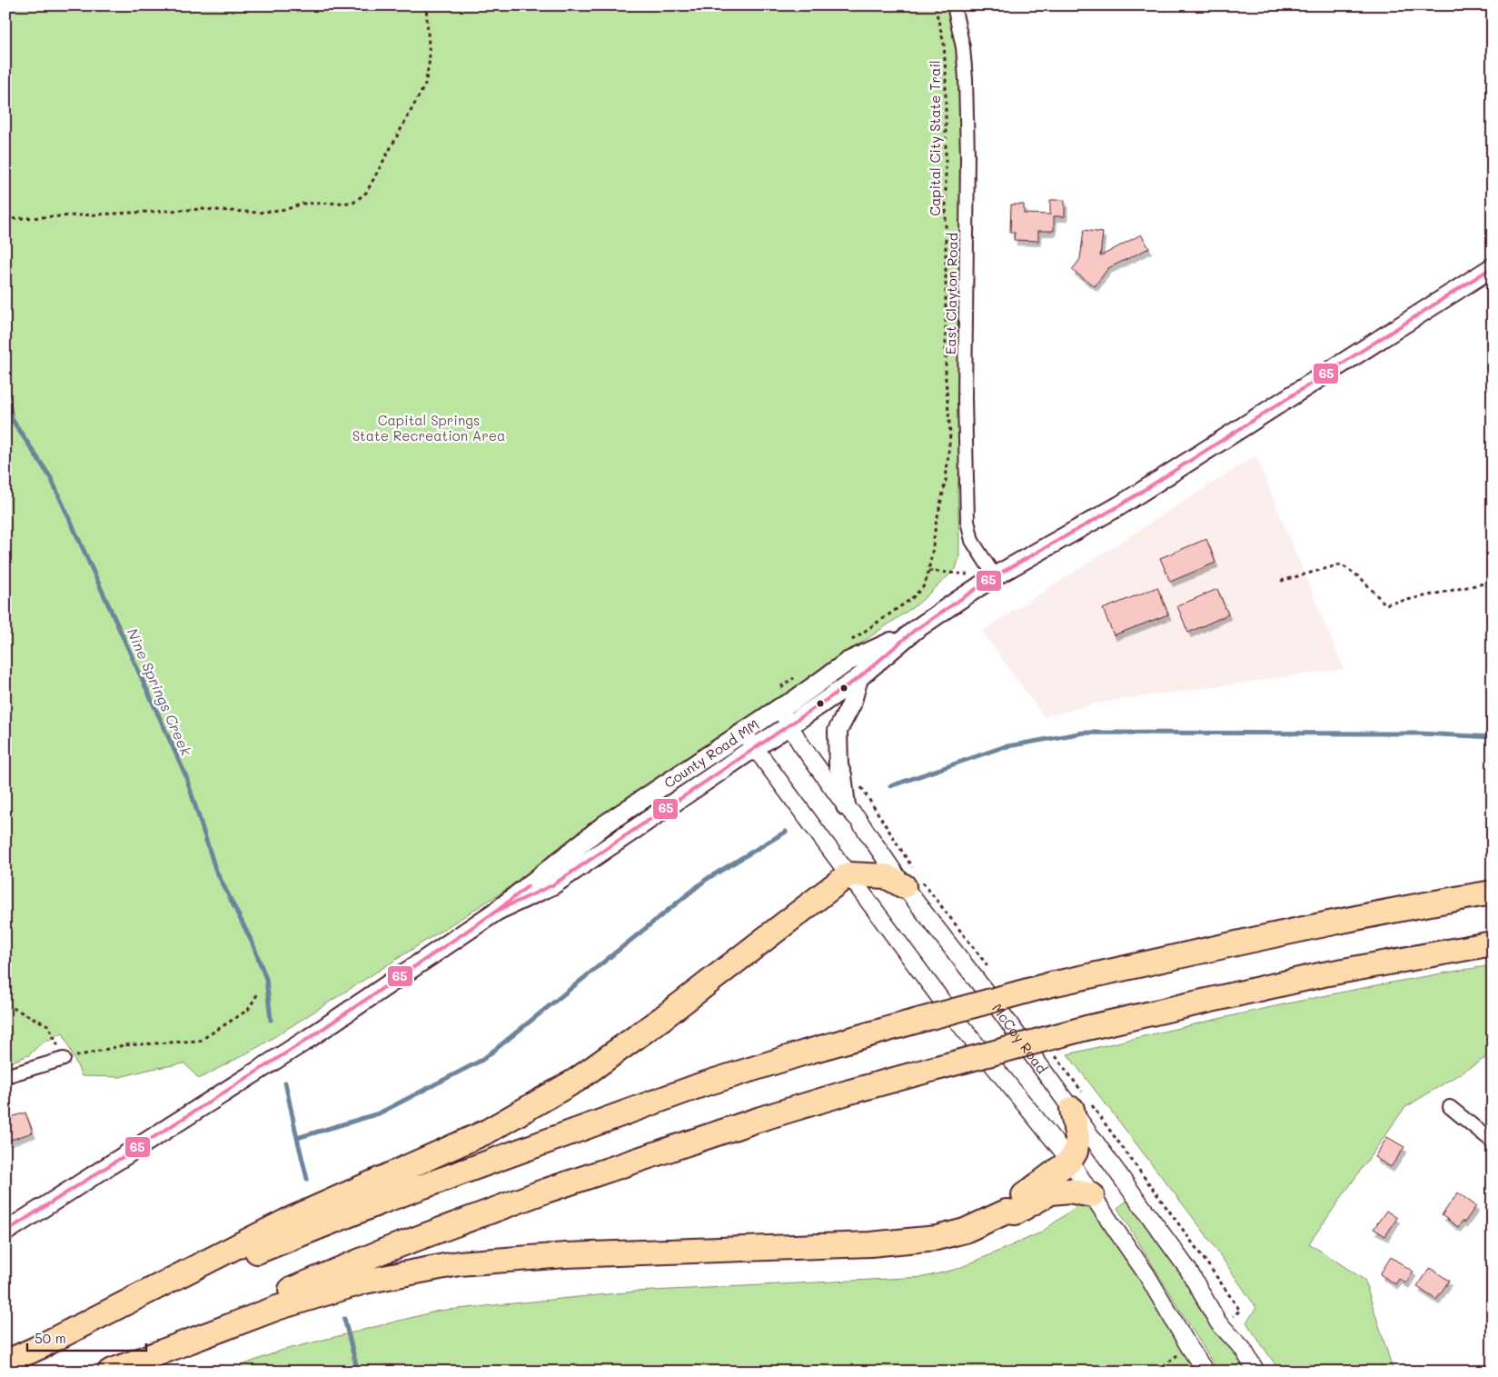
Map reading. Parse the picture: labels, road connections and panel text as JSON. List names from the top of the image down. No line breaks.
{"streets":{"main road":["County Road MM"],"street":["East Clayton Road","McCoy Road"],"path":["Capital City State Trail"]},"crossings":[["East Clayton Road","County Road MM"],["County Road MM","McCoy Road"]],"water":["Nine Springs Creek"],"parks":["Capital Springs State Recreation Area"],"lines":["transit line 65"],"scale_bar":"50 m"}
